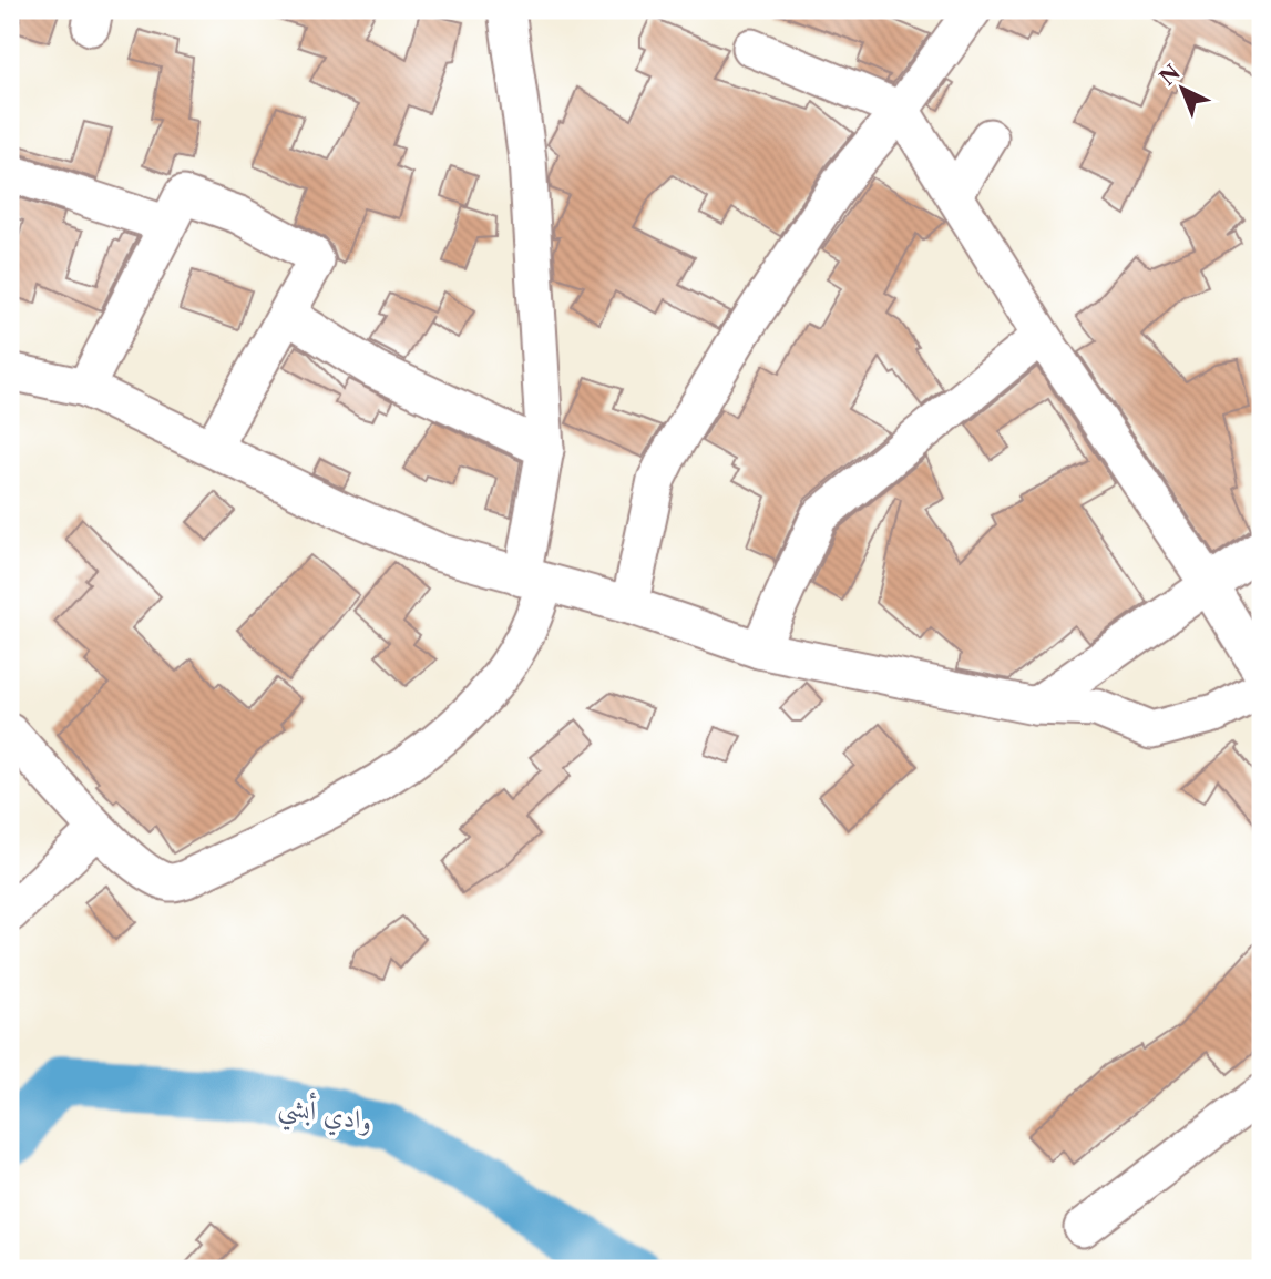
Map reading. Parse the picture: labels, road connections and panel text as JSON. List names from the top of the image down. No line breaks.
{"water":["وادي أبشي"],"north":"top left"}
